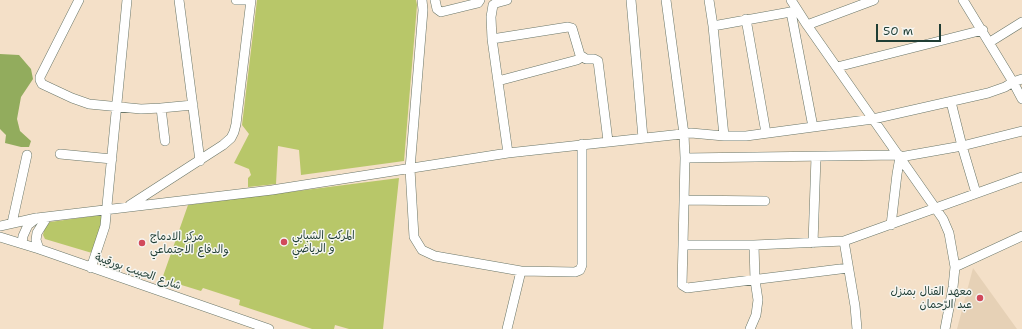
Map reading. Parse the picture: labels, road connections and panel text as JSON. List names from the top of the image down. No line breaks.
{"streets":{"street":["شارع الحبيب بورقيبة"]},"places":["المركب الشبابي و الرياضي","مركز الادماج والدفاع الاجتماعي","معهد القنال بمنزل عبد الرّحمان"],"scale_bar":"50 m"}
